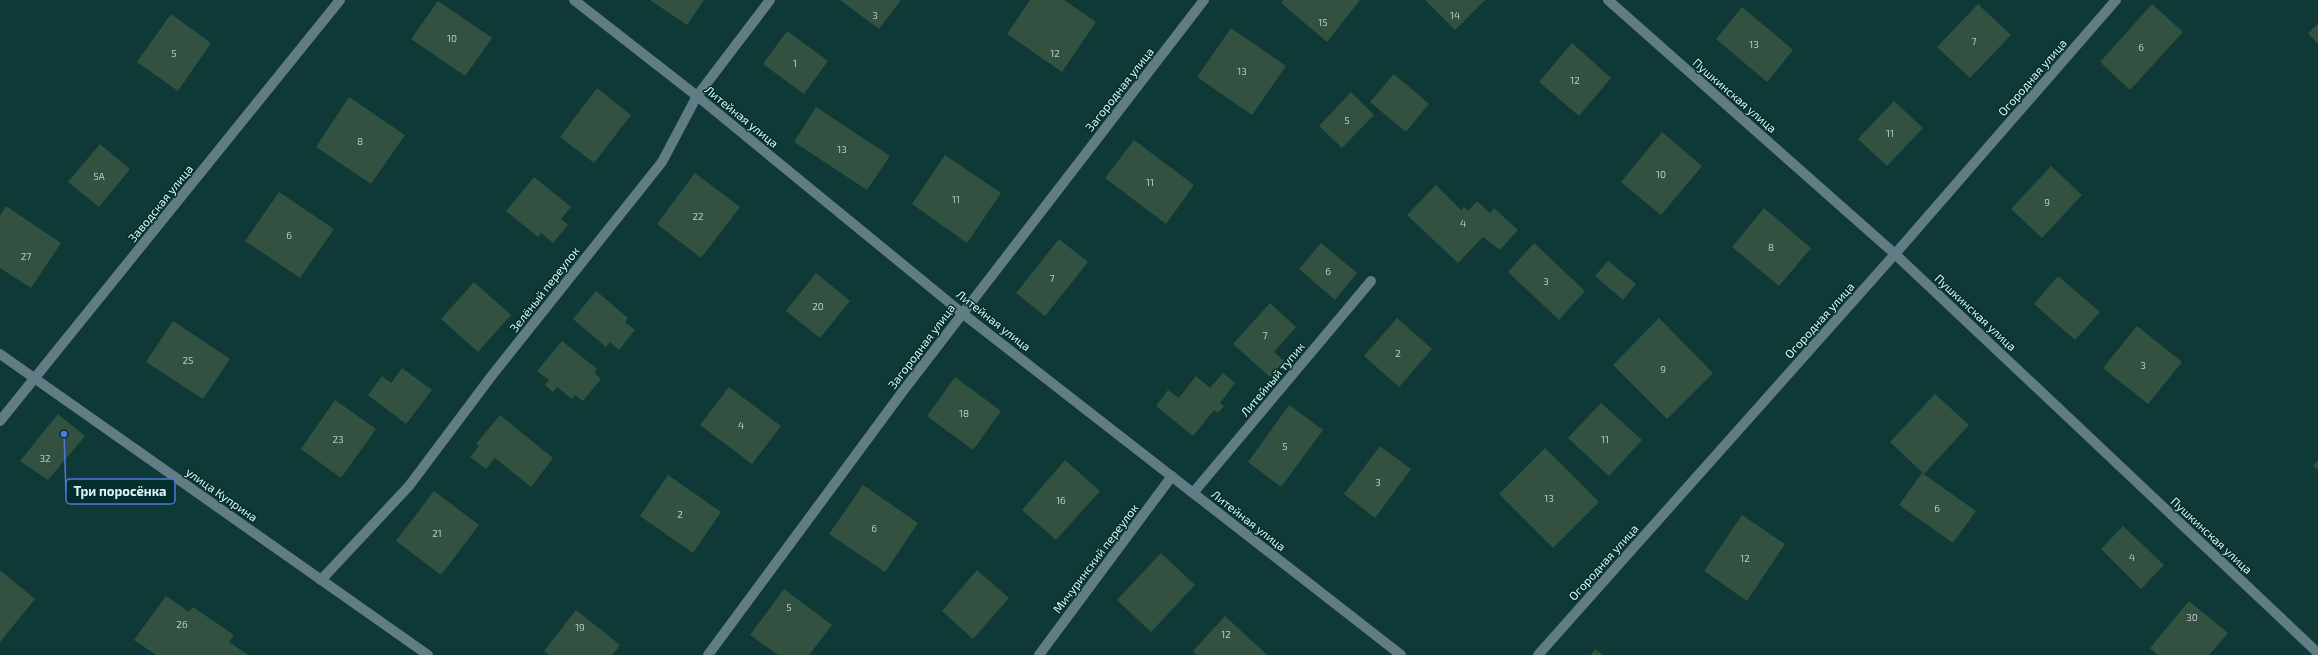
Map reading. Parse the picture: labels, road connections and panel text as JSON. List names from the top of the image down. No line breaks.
{"streets":{"street":["Огородная улица","Загородная улица","Пушкинская улица","Литейная улица","Заводская улица","Зелёный переулок","Литейный тупик","улица Куприна","Мичуринский переулок"]},"crossings":[["Огородная улица","Пушкинская улица"],["Загородная улица","Литейная улица"],["Литейная улица","Зелёный переулок"],["Литейная улица","Литейный тупик"],["Литейная улица","Мичуринский переулок"],["Заводская улица","улица Куприна"],["Зелёный переулок","улица Куприна"]],"places":["Три поросёнка"],"house_numbers":["3","14","15","10","7","13","6","5","12","1","13","12","5","11","8","13","10","5А","11","11","9","22","4","6","8","27","6","7","3","20","7","2","25","3","9","18","4","23","11","5","32","3","13","16","6","2","6","21","4","12","5","30","26","19","12"]}
